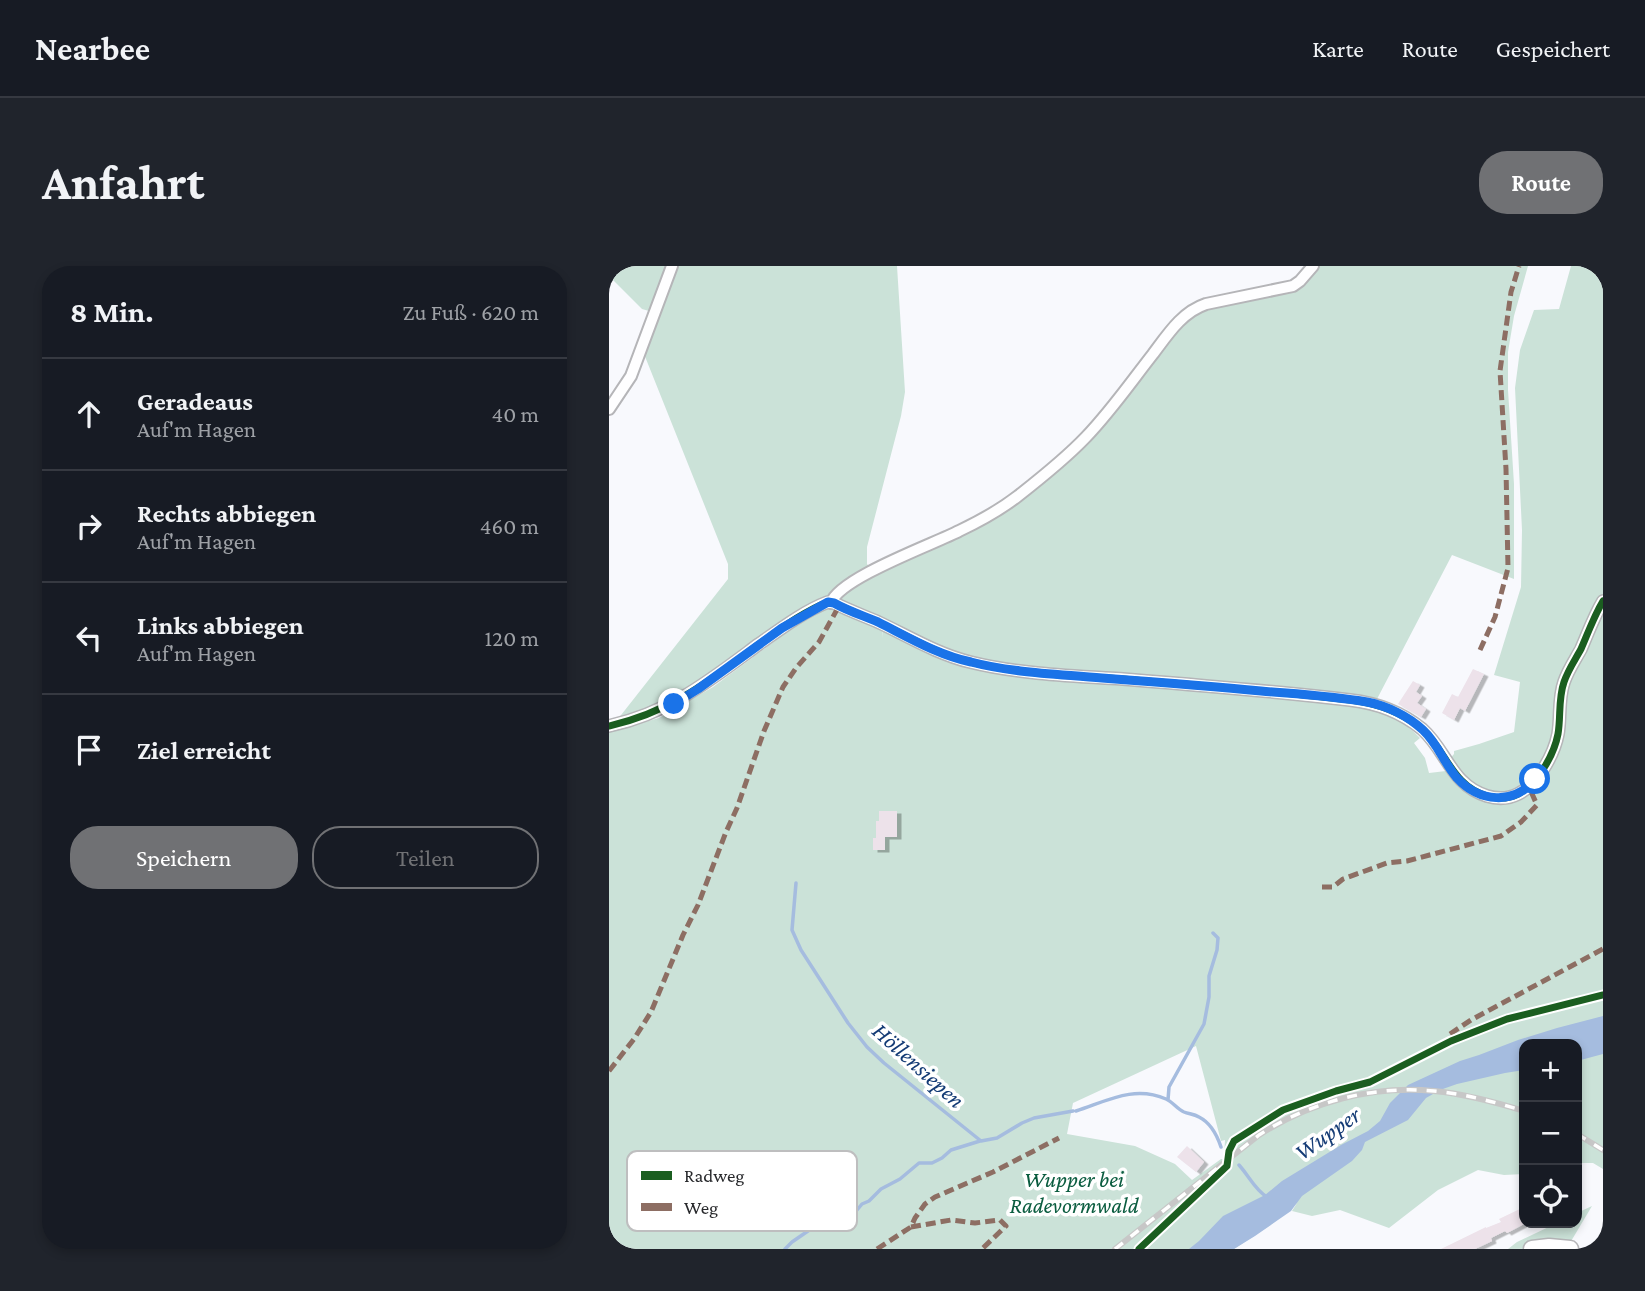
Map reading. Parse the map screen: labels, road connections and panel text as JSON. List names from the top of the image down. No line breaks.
{"water":["Höllensiepen","Wupper"],"parks":["Wupper bei Radevormwald"],"legend":["Radweg","Weg"],"page":{"header":"Nearbee","nav":["Karte","Route","Gespeichert"],"buttons":["Route",["Speichern","Teilen"]],"title":"Anfahrt","heading":["8 Min.","Zu Fuß · 620 m"],"list":[["Geradeaus","Auf'm Hagen","40 m"],["Rechts abbiegen","Auf'm Hagen","460 m"],["Links abbiegen","Auf'm Hagen","120 m"],"Ziel erreicht"],"map_buttons":["+","−"]}}
